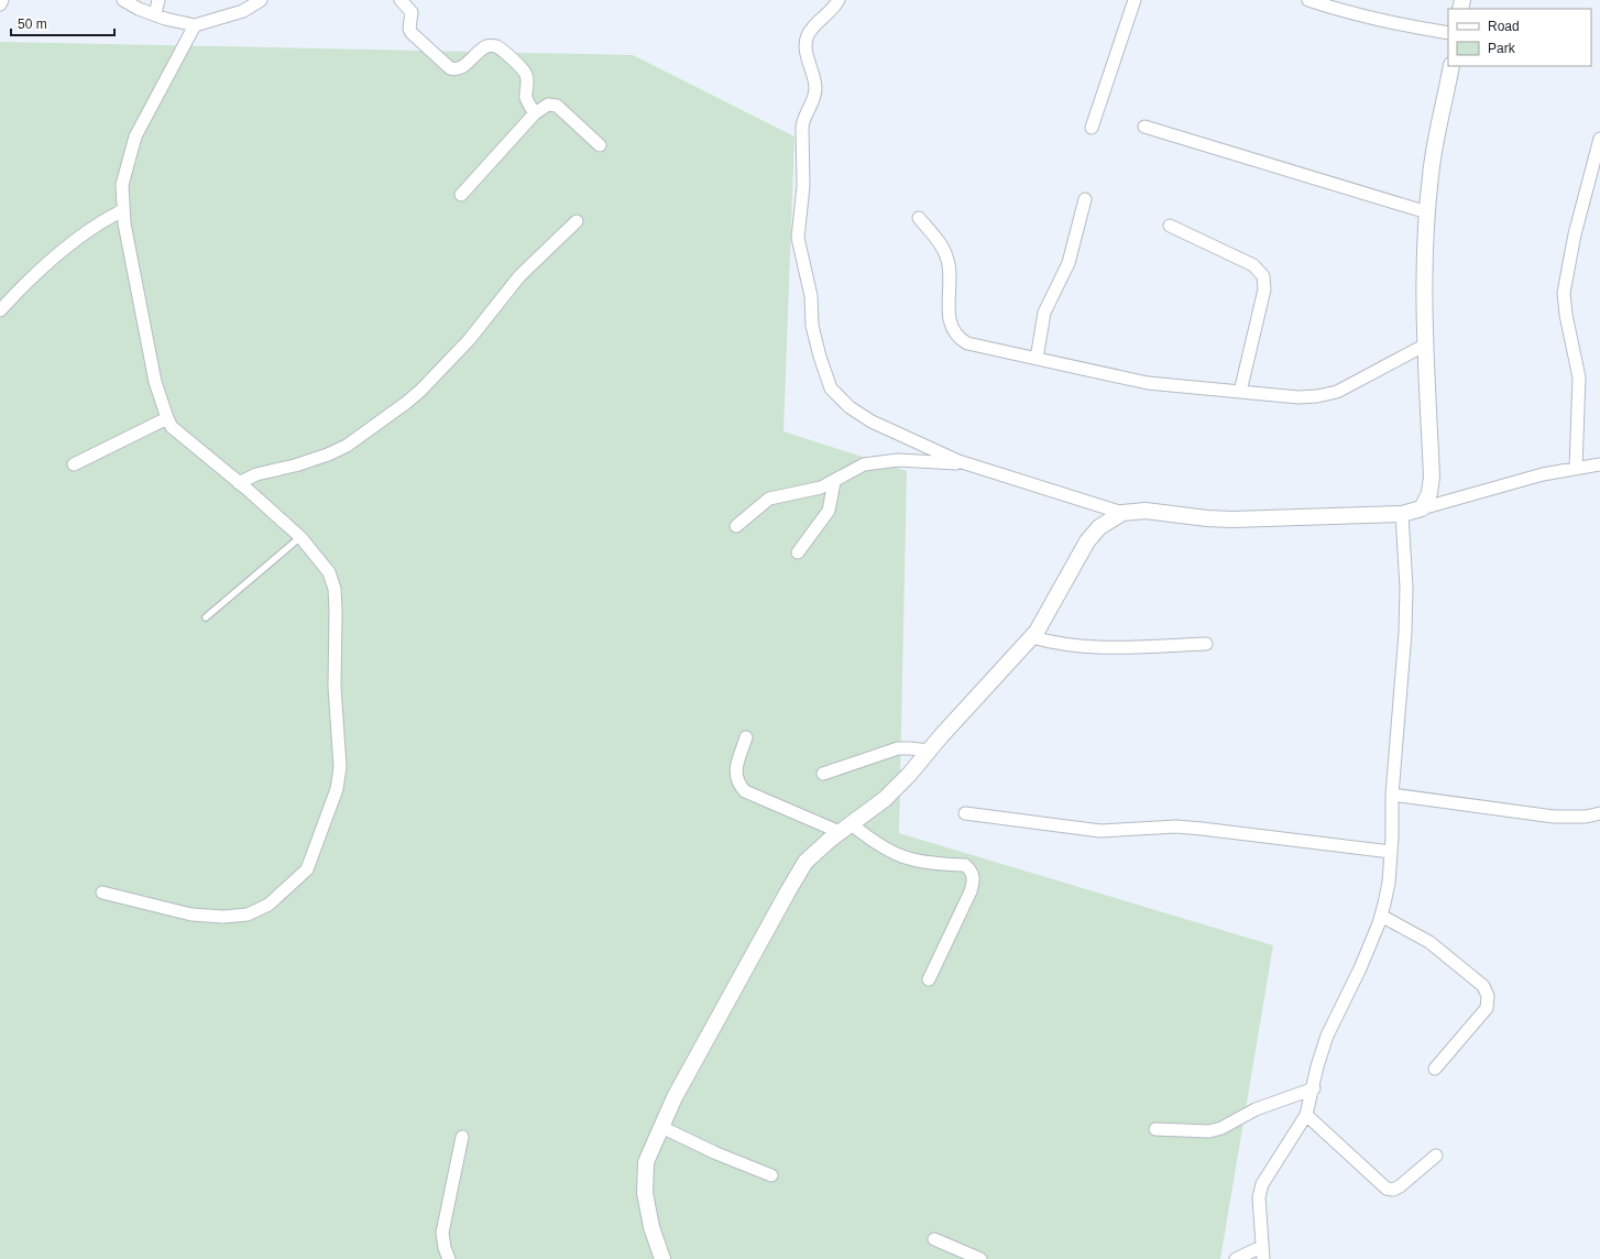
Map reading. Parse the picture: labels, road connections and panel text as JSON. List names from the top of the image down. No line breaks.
{"legend":["Road","Park"],"scale_bar":"50 m"}
